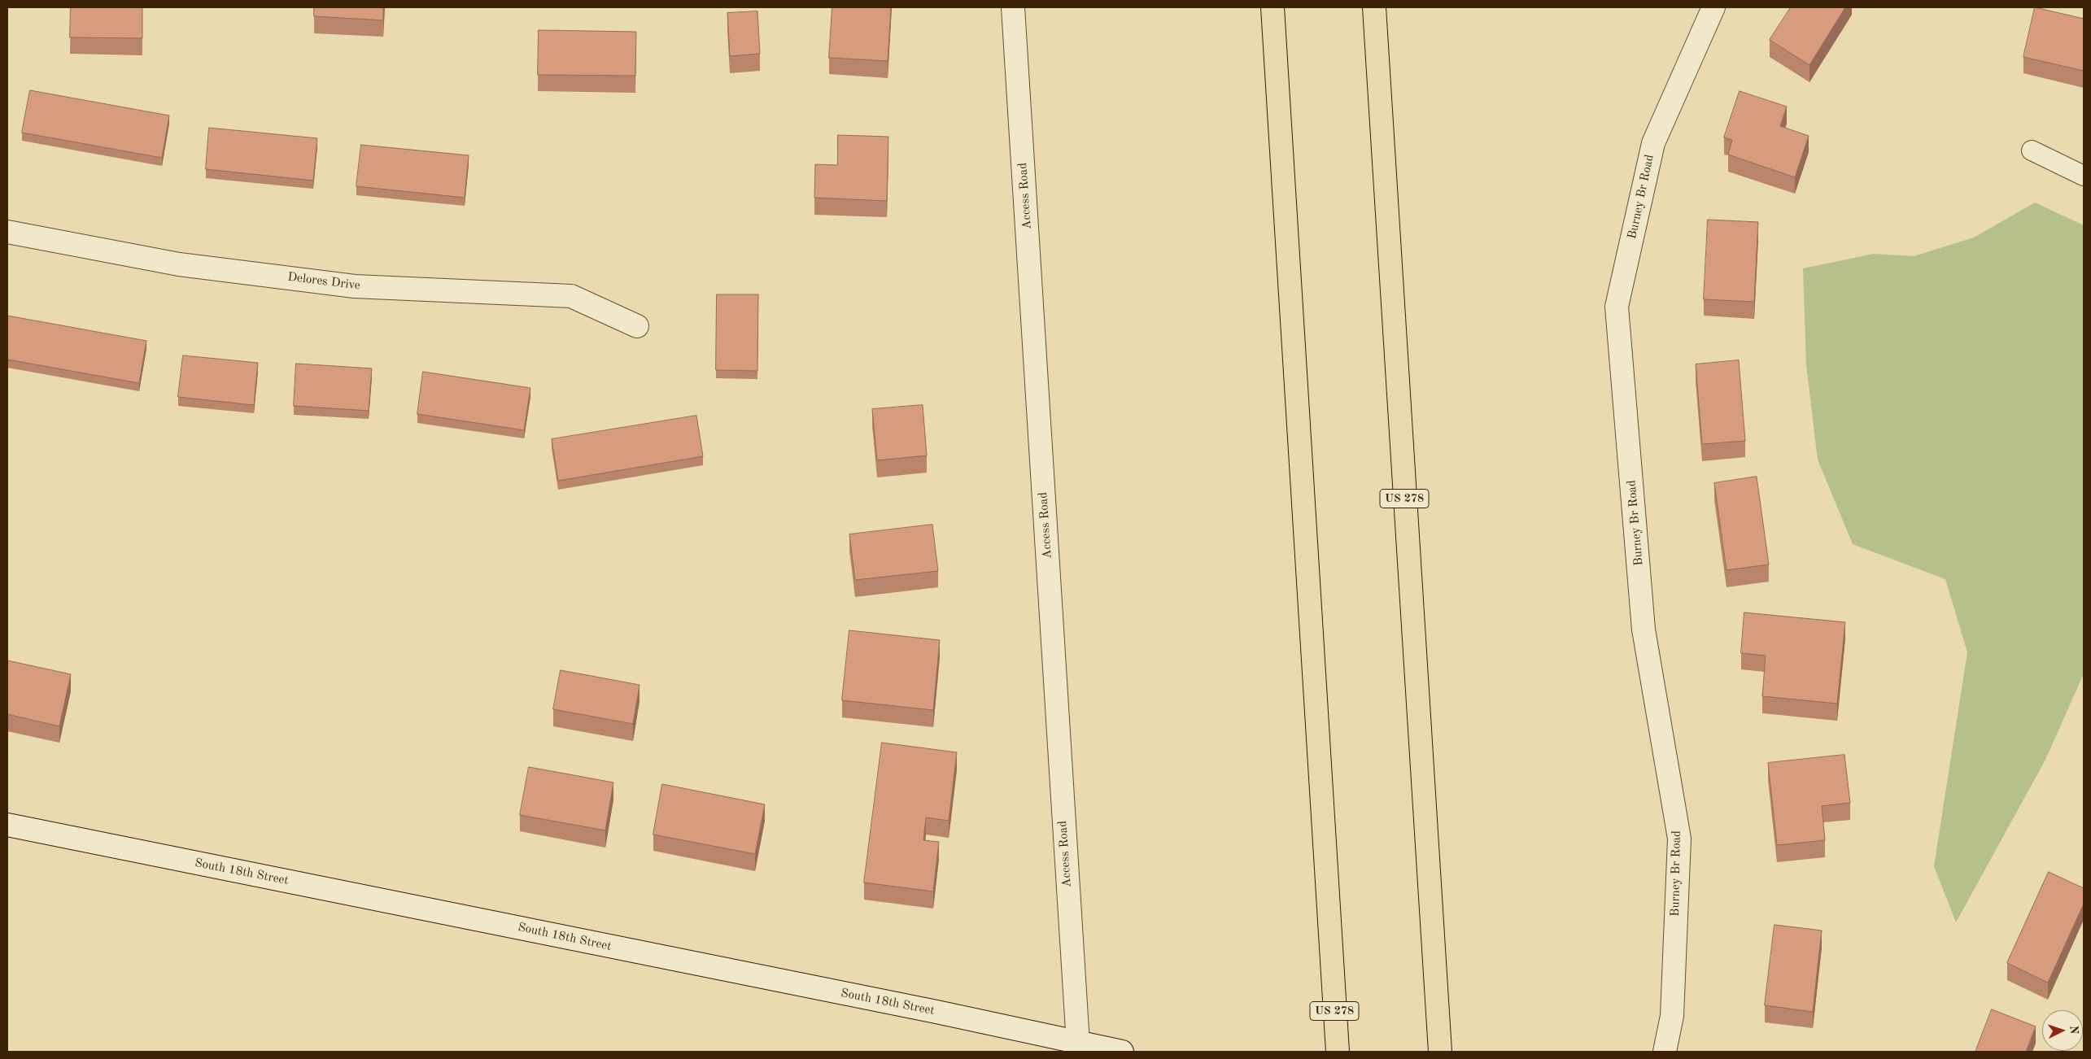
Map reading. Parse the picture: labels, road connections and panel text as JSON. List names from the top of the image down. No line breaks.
{"streets":{"highway":["US 278"],"street":["Access Road","Burney Br Road","Delores Drive","South 18th Street"]},"crossings":[["Access Road","South 18th Street"]],"north":"right"}
